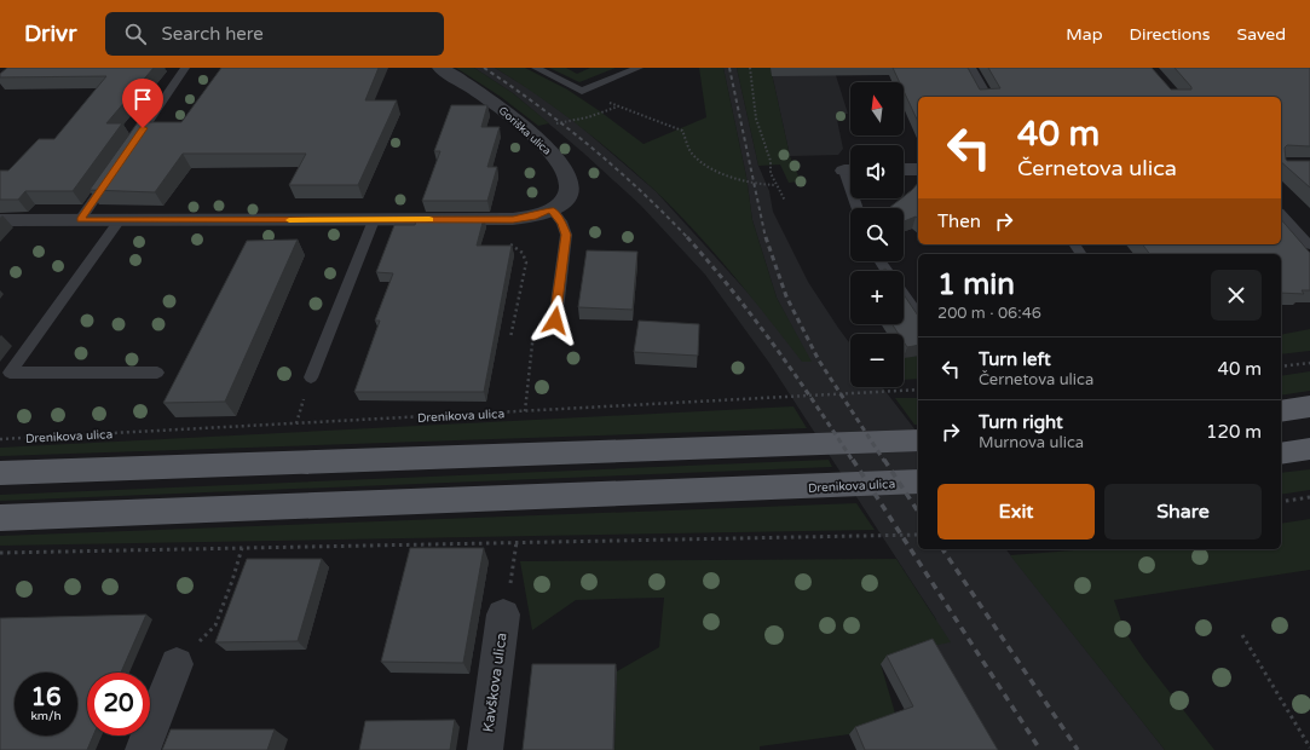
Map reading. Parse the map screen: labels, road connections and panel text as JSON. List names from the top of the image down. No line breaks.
{"streets":{"main road":["Drenikova ulica"],"street":["Goriška ulica","Kavškova ulica"]},"north":"top","page":{"header":"Drivr","search":"Search here","nav":["Map","Directions","Saved"],"map_buttons":["+","−"],"turn":["40 m","Černetova ulica"],"then":"Then","heading":["1 min","200 m · 06:46"],"list":[{"name":"Turn left","note":"Černetova ulica","value":"40 m"},{"name":"Turn right","note":"Murnova ulica","value":"120 m"}],"buttons":["Exit","Share"],"speed":"16 km/h","limit":"20"}}
